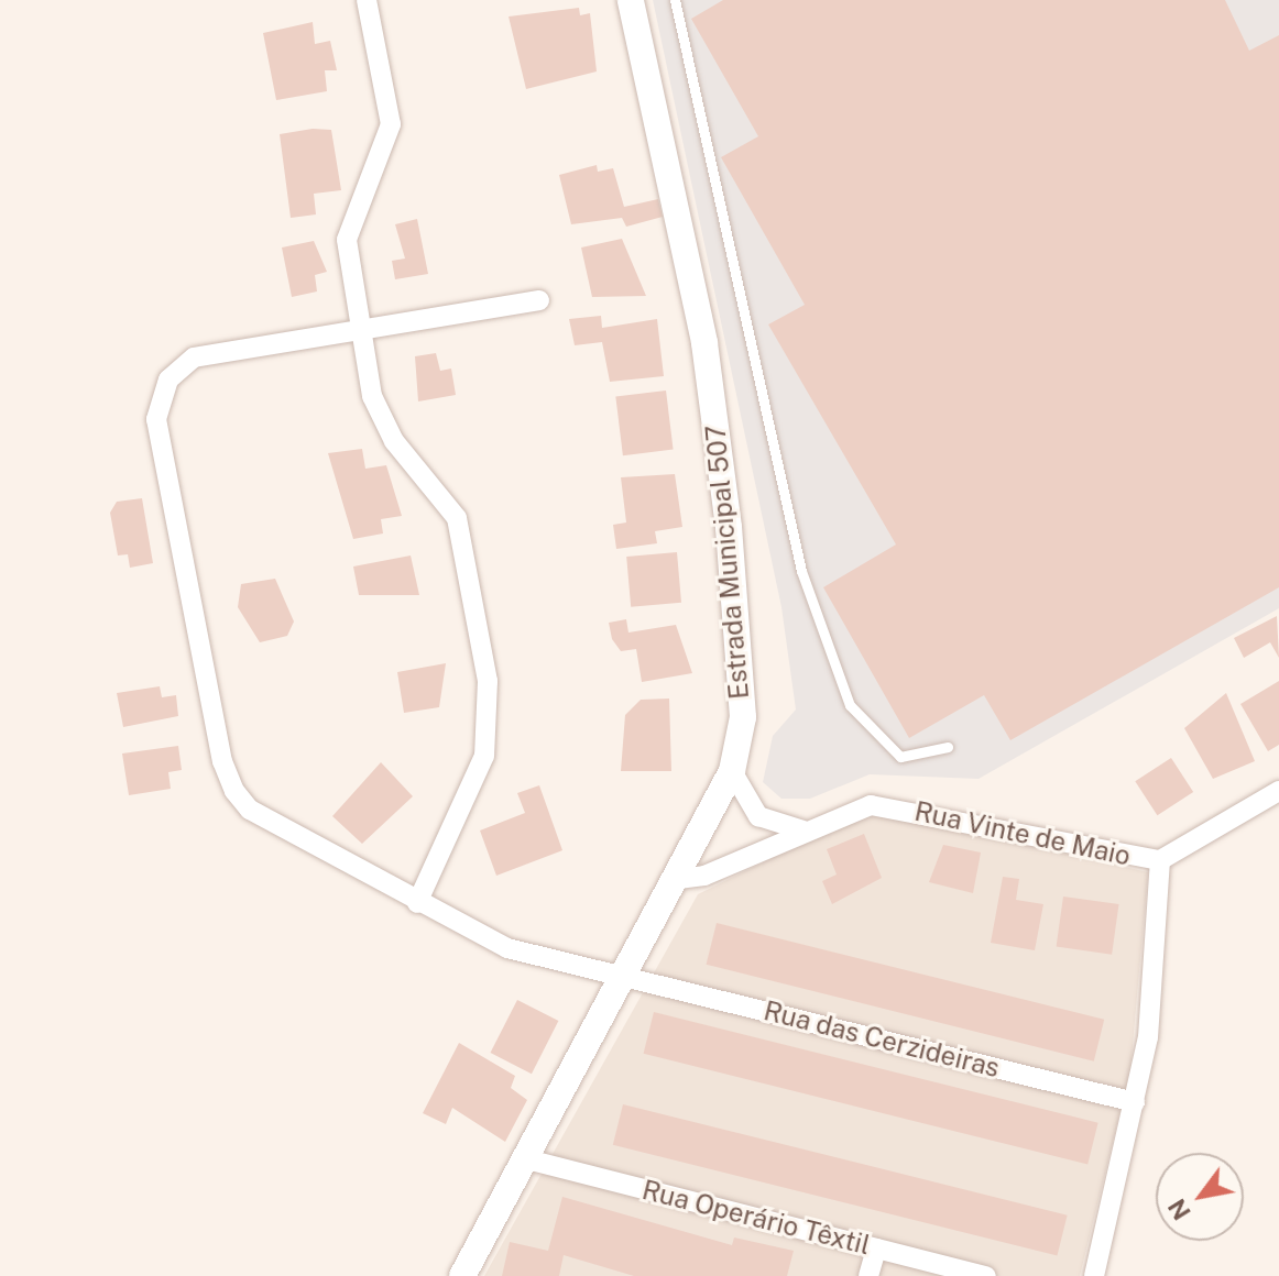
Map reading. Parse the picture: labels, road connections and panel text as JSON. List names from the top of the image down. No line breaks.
{"streets":{"street":["Estrada Municipal 507","Rua Vinte de Maio","Rua das Cerzideiras","Rua Operário Têxtil"]},"crossings":[["Estrada Municipal 507","Rua Vinte de Maio"],["Estrada Municipal 507","Rua das Cerzideiras"],["Estrada Municipal 507","Rua Operário Têxtil"]],"north":"bottom left"}
